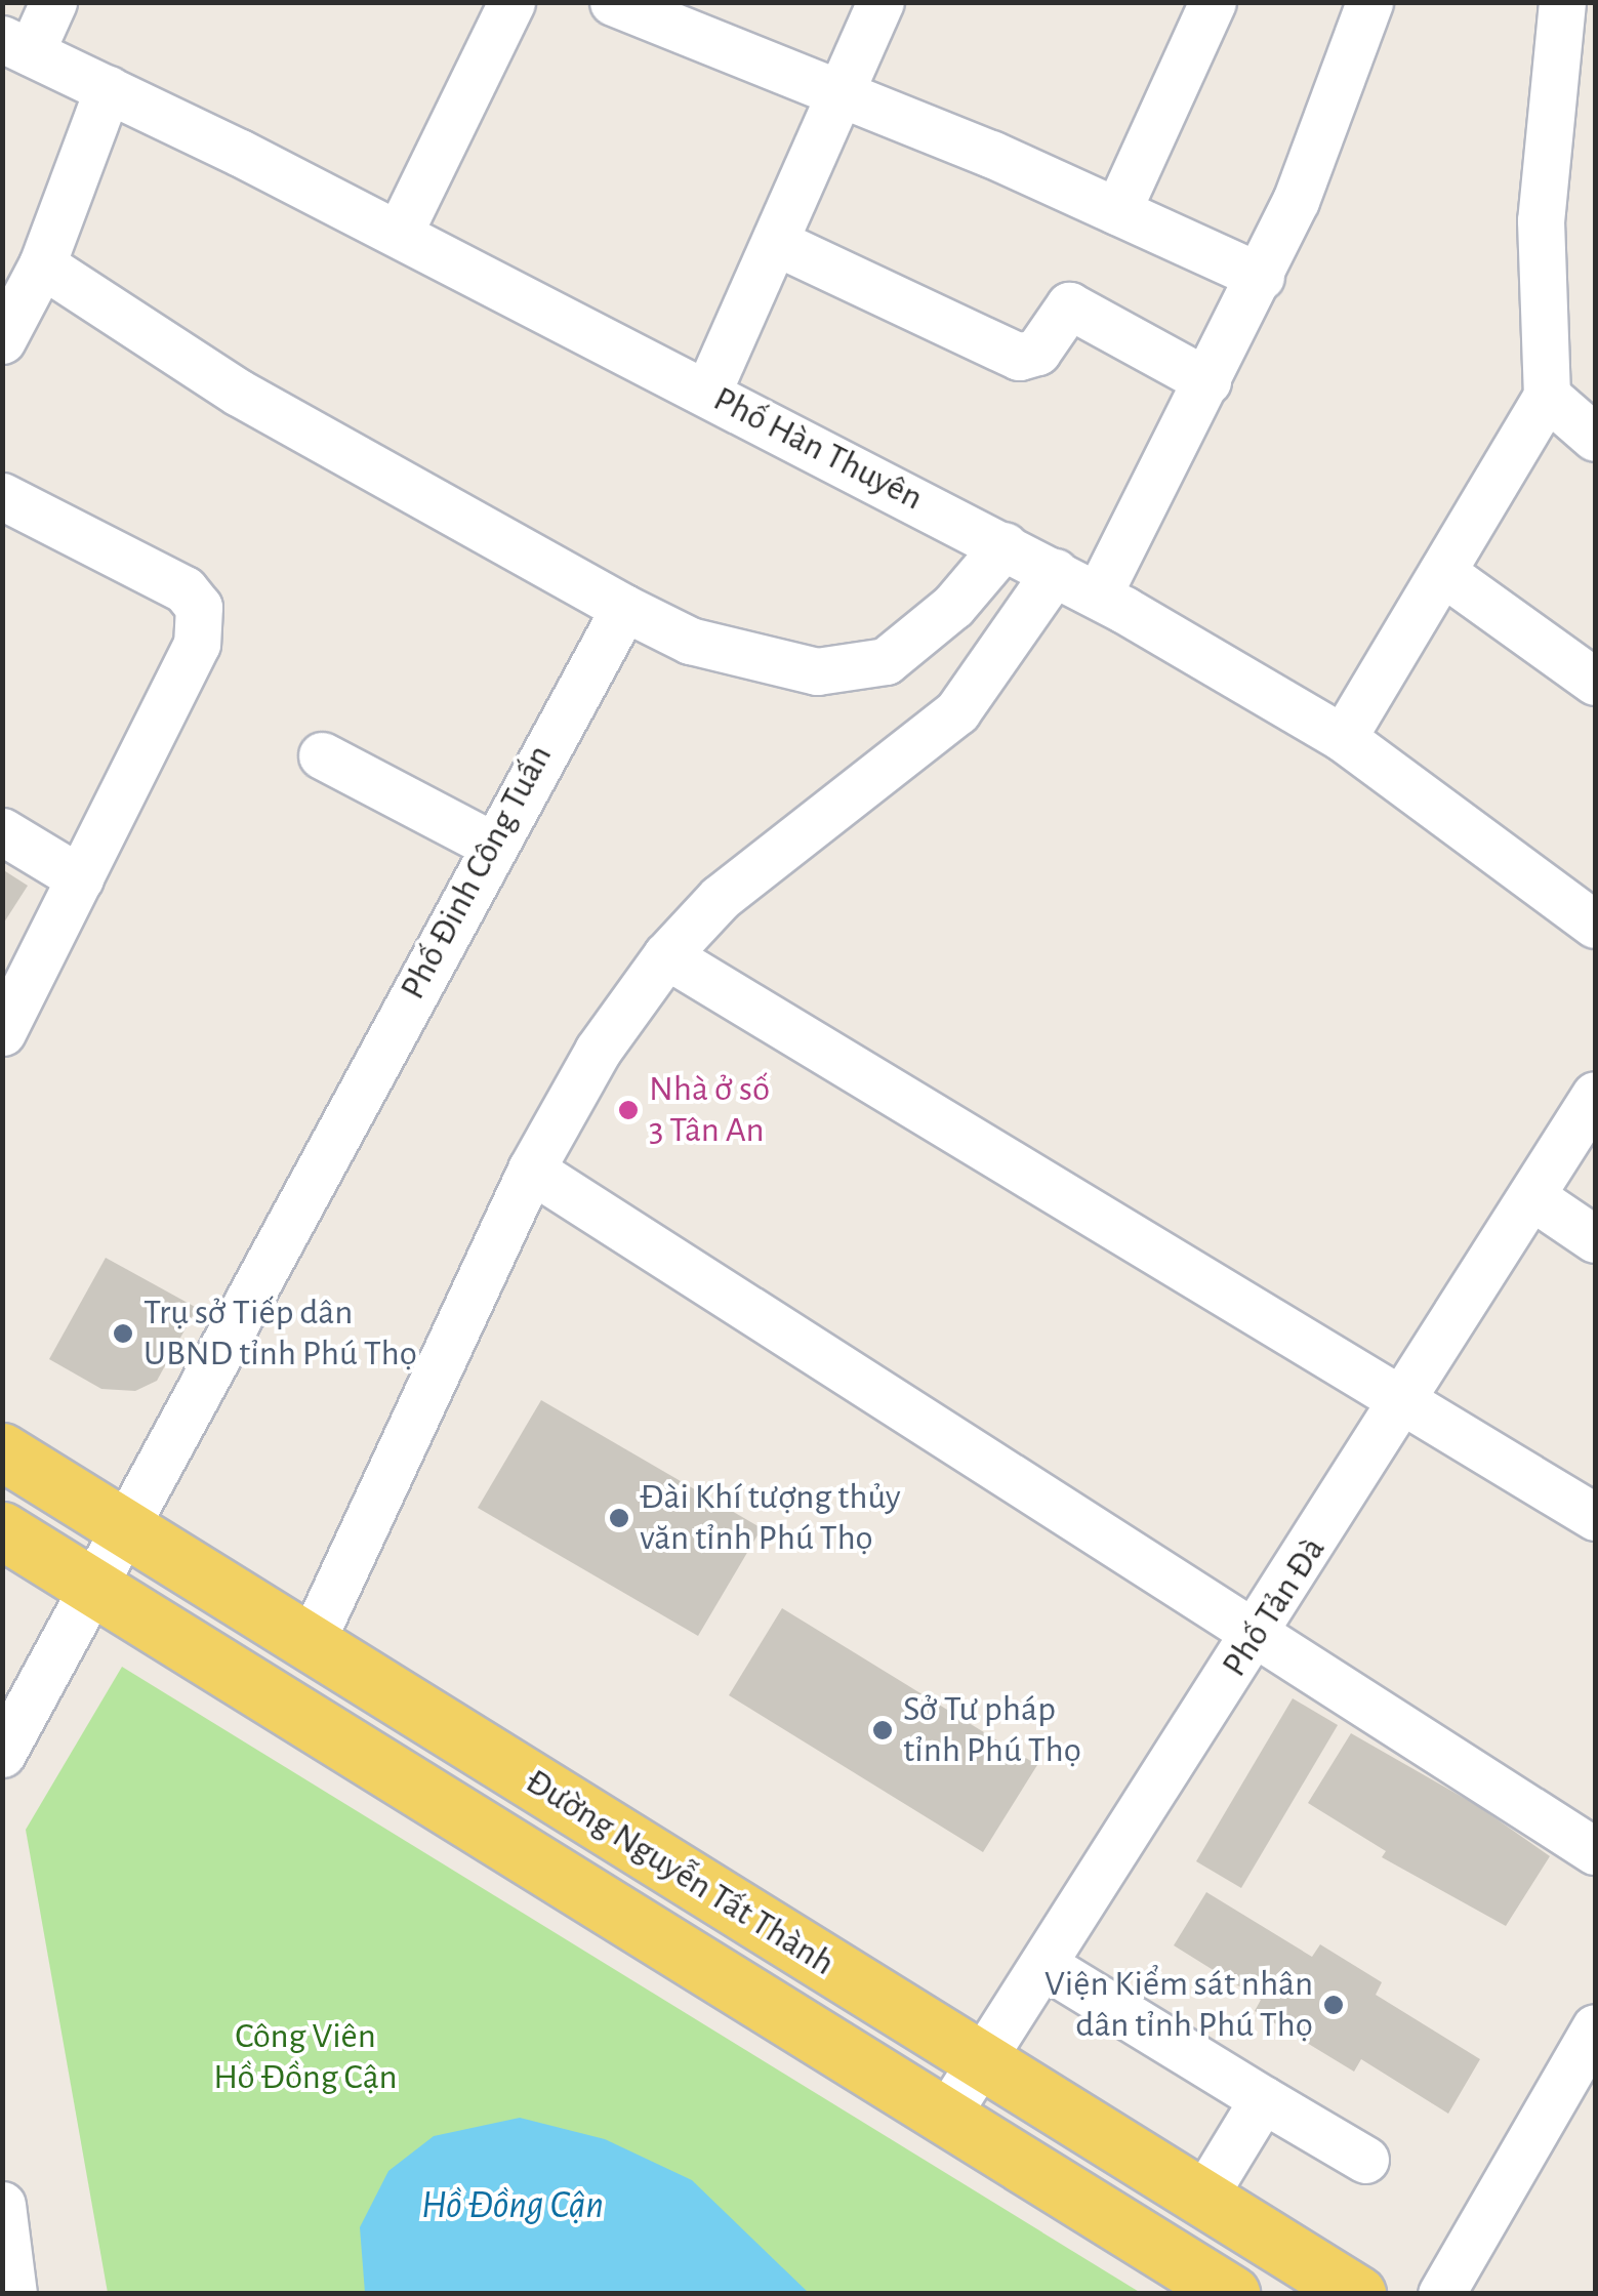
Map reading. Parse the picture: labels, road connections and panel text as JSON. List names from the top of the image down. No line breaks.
{"streets":{"main road":["Đường Nguyễn Tất Thành"],"street":["Phố Hàn Thuyên","Phố Đinh Công Tuấn","Phố Tản Đà"]},"crossings":[["Phố Đinh Công Tuấn","Đường Nguyễn Tất Thành"],["Phố Tản Đà","Đường Nguyễn Tất Thành"]],"water":["Hồ Đồng Cận"],"parks":["Công Viên Hồ Đồng Cận"],"places":["Nhà ở số 3 Tân An","Trụ sở Tiếp dân UBND tỉnh Phú Thọ","Đài Khí tượng thủy văn tỉnh Phú Thọ","Sở Tư pháp tỉnh Phú Thọ","Viện Kiểm sát nhân dân tỉnh Phú Thọ"]}
